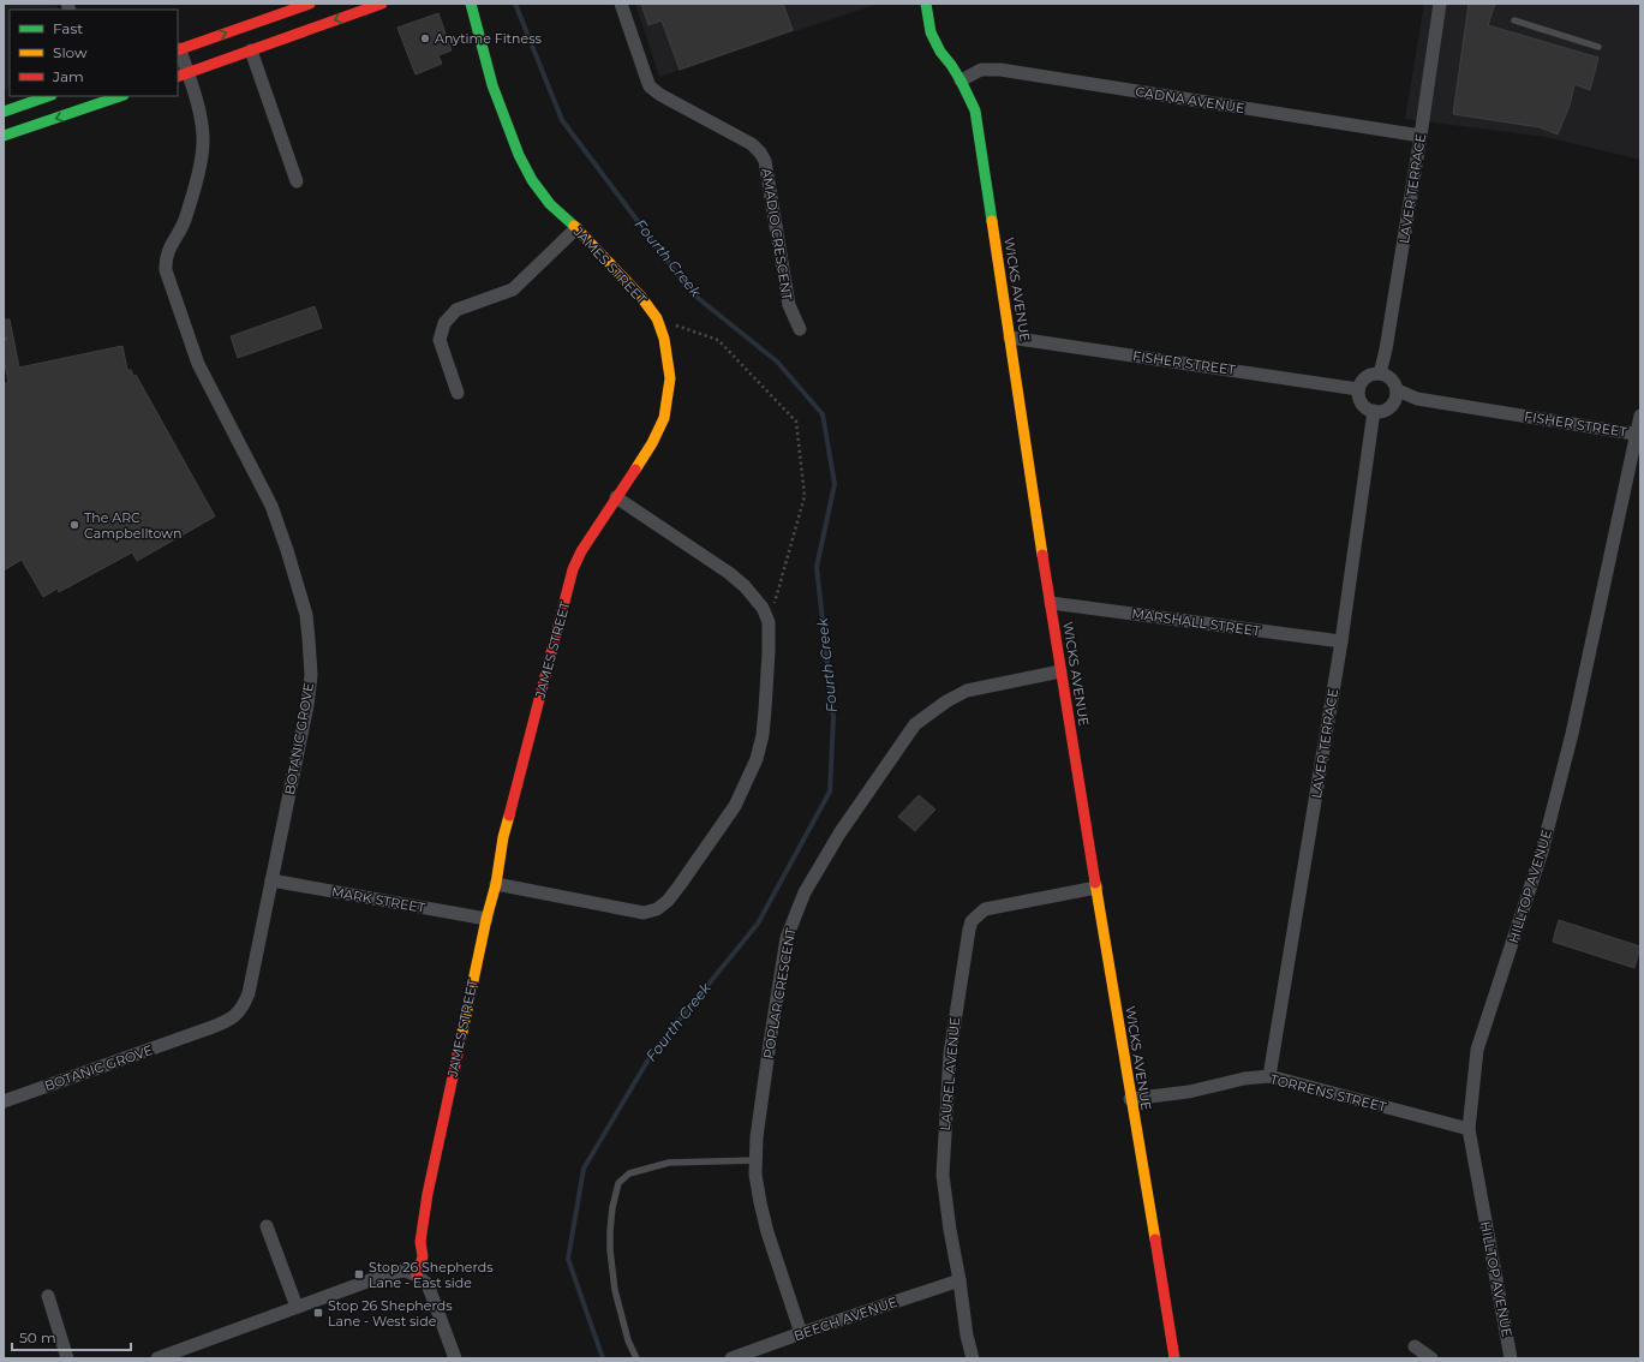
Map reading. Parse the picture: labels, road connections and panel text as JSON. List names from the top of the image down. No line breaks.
{"streets":{"street":["CADNA AVENUE","LAVER TERRACE","AMADIO CRESCENT","JAMES STREET","WICKS AVENUE","FISHER STREET","MARSHALL STREET","BOTANIC GROVE","HILLTOP AVENUE","MARK STREET","POPLAR CRESCENT","LAUREL AVENUE","TORRENS STREET","BEECH AVENUE"]},"crossings":[["CADNA AVENUE","LAVER TERRACE"],["CADNA AVENUE","WICKS AVENUE"],["LAVER TERRACE","FISHER STREET"],["LAVER TERRACE","MARSHALL STREET"],["LAVER TERRACE","TORRENS STREET"],["JAMES STREET","MARK STREET"],["WICKS AVENUE","FISHER STREET"],["WICKS AVENUE","MARSHALL STREET"],["WICKS AVENUE","POPLAR CRESCENT"],["WICKS AVENUE","LAUREL AVENUE"],["WICKS AVENUE","TORRENS STREET"],["FISHER STREET","HILLTOP AVENUE"],["BOTANIC GROVE","MARK STREET"],["HILLTOP AVENUE","TORRENS STREET"],["POPLAR CRESCENT","BEECH AVENUE"],["LAUREL AVENUE","BEECH AVENUE"]],"water":["Fourth Creek"],"places":{"other":["Anytime Fitness","The ARC Campbelltown"],"transit":["Stop 26 Shepherds Lane - East side","Stop 26 Shepherds Lane - West side"]},"legend":["Fast","Slow","Jam"],"scale_bar":"50 m"}
